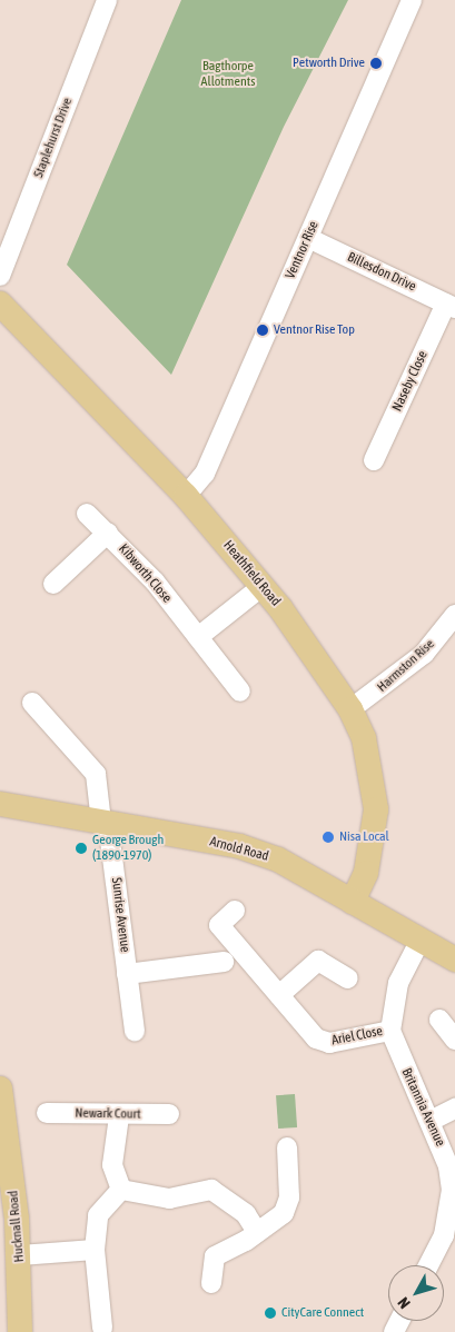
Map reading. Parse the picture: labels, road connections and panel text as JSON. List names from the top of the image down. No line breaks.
{"streets":{"main road":["Heathfield Road","Arnold Road","Hucknall Road"],"street":["Staplehurst Drive","Ventnor Rise","Billesdon Drive","Naseby Close","Kibworth Close","Harmston Rise","Sunrise Avenue","Ariel Close","Britannia Avenue","Newark Court"]},"crossings":[["Ventnor Rise","Billesdon Drive"],["Ventnor Rise","Heathfield Road"],["Billesdon Drive","Naseby Close"],["Heathfield Road","Harmston Rise"],["Heathfield Road","Arnold Road"],["Arnold Road","Sunrise Avenue"],["Ariel Close","Britannia Avenue"]],"parks":["Bagthorpe Allotments"],"places":["Petworth Drive","Ventnor Rise Top","Nisa Local","George Brough (1890-1970)","CityCare Connect"],"north":"bottom left"}
